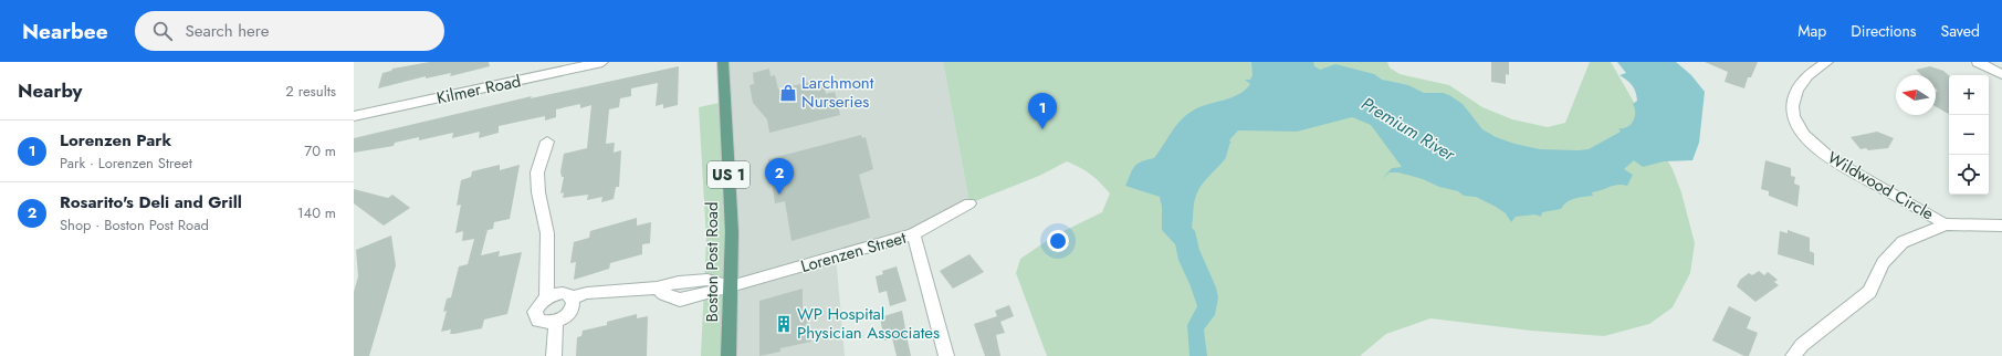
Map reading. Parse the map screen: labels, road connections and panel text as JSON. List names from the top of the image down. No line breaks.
{"streets":{"main road":["US 1","Boston Post Road"],"street":["Kilmer Road","Wildwood Circle","Lorenzen Street"]},"crossings":[["Lorenzen Street","Boston Post Road"]],"water":["Premium River"],"places":{"shop":["Larchmont Nurseries"],"building":["WP Hospital Physician Associates"]},"north":"left","page":{"header":"Nearbee","search":"Search here","nav":["Map","Directions","Saved"],"heading":["Nearby","2 results"],"map_buttons":["+","−"],"pins":["1","2"],"list":[{"mark":"1","name":"Lorenzen Park","note":"Park · Lorenzen Street","value":"70 m"},{"mark":"2","name":"Rosarito's Deli and Grill","note":"Shop · Boston Post Road","value":"140 m"}]}}
